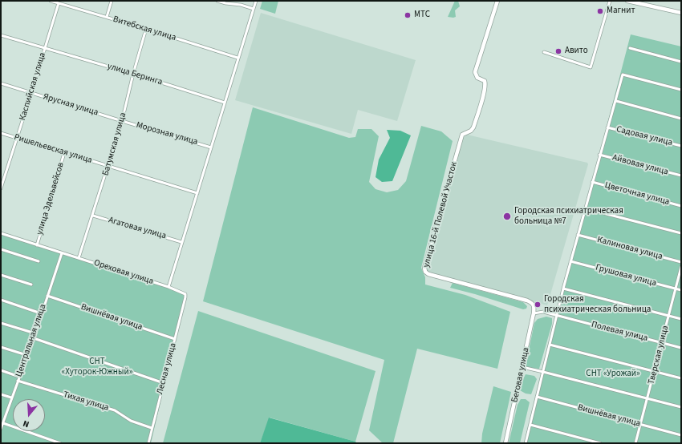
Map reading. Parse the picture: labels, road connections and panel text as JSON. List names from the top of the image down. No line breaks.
{"streets":{"street":["Витебская улица","улица Беринга","Каспийская улица","Ярусная улица","Морозная улица","Садовая улица","Батумская улица","Ришельевская улица","Айвовая улица","Цветочная улица","улица Эдельвейсов","улица 16-й Полевой Участок","Агатовая улица","Калиновая улица","Ореховая улица","Грушовая улица","Вишнёвая улица","Полевая улица","Центральная улица","Тверская улица","Лесная улица","Беговая улица","Тихая улица"]},"crossings":[["Витебская улица","Каспийская улица"],["Витебская улица","Батумская улица"],["улица Беринга","Каспийская улица"],["улица Беринга","Батумская улица"],["Каспийская улица","Ярусная улица"],["Каспийская улица","Ришельевская улица"],["Ярусная улица","Морозная улица"],["Ярусная улица","Батумская улица"],["Морозная улица","Батумская улица"],["Батумская улица","Ришельевская улица"],["Батумская улица","Агатовая улица"],["Батумская улица","Ореховая улица"],["Ришельевская улица","улица Эдельвейсов"],["улица Эдельвейсов","Ореховая улица"],["улица 16-й Полевой Участок","Беговая улица"],["Ореховая улица","Центральная улица"],["Ореховая улица","Лесная улица"],["Грушовая улица","Тверская улица"],["Вишнёвая улица","Центральная улица"],["Вишнёвая улица","Тверская улица"],["Вишнёвая улица","Лесная улица"],["Полевая улица","Тверская улица"],["Полевая улица","Беговая улица"],["Центральная улица","Тихая улица"],["Лесная улица","Тихая улица"]],"parks":["СНТ «Хуторок-Южный»","СНТ «Урожай»"],"places":["Магнит","МТС","Авито","Городская психиатрическая больница №7","Городская психиатрическая больница"],"north":"bottom"}
